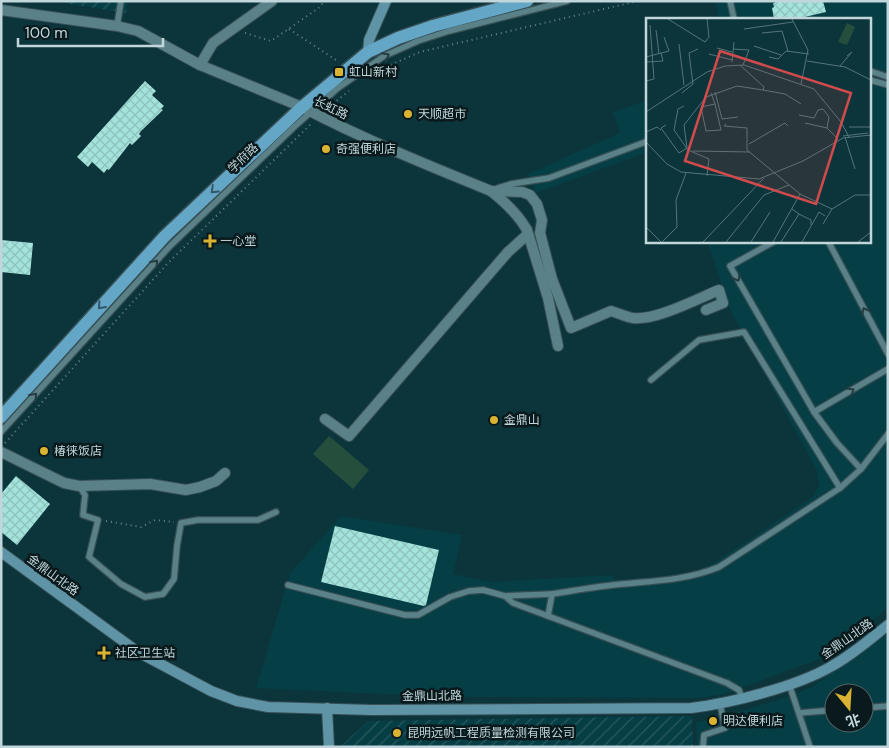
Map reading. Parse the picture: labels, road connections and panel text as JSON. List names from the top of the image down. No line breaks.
{"streets":{"main road":["学府路"],"street":["长虹路","金鼎山北路"]},"crossings":[["长虹路","学府路"]],"places":{"transit":["虹山新村"],"other":["天顺超市","奇强便利店","金鼎山","椿徕饭店","明达便利店","昆明远帆工程质量检测有限公司"],"health":["一心堂","社区卫生站"]},"scale_bar":"100 m","north":"bottom"}
